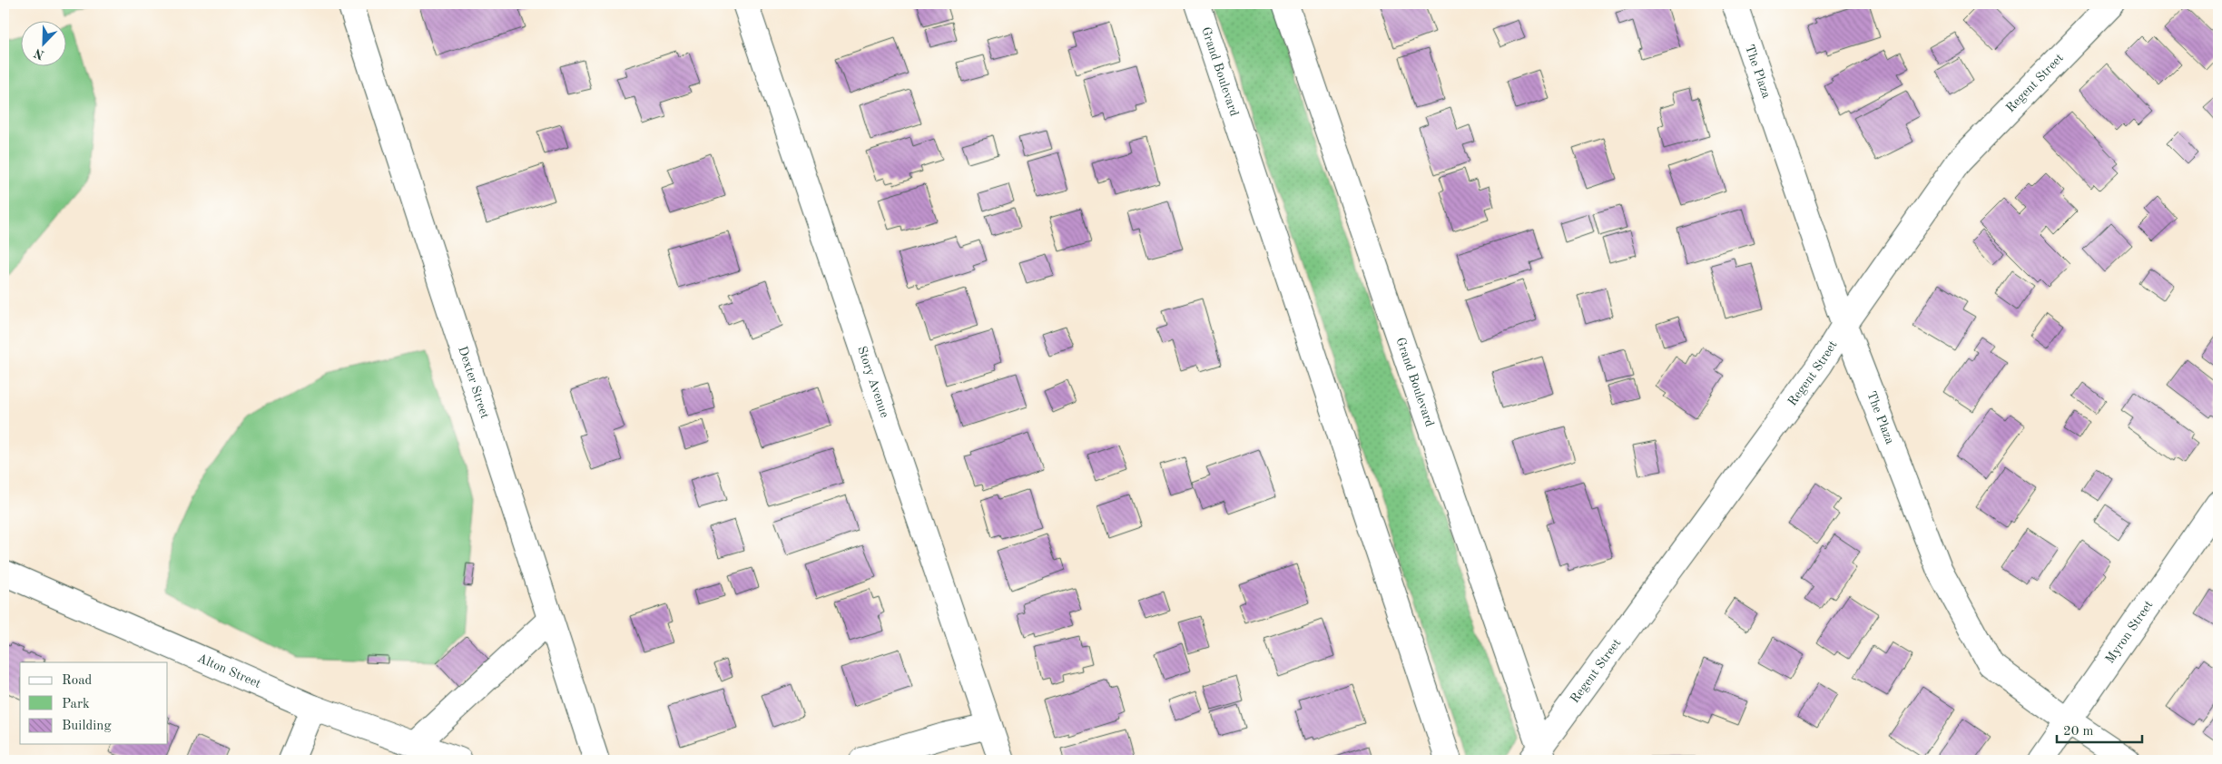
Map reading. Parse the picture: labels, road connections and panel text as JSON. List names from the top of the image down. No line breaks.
{"streets":{"street":["The Plaza","Grand Boulevard","Regent Street","Dexter Street","Story Avenue","Myron Street","Alton Street"]},"crossings":[["The Plaza","Regent Street"],["The Plaza","Myron Street"],["Grand Boulevard","Regent Street"]],"legend":["Road","Park","Building"],"scale_bar":"20 m","north":"bottom left"}
